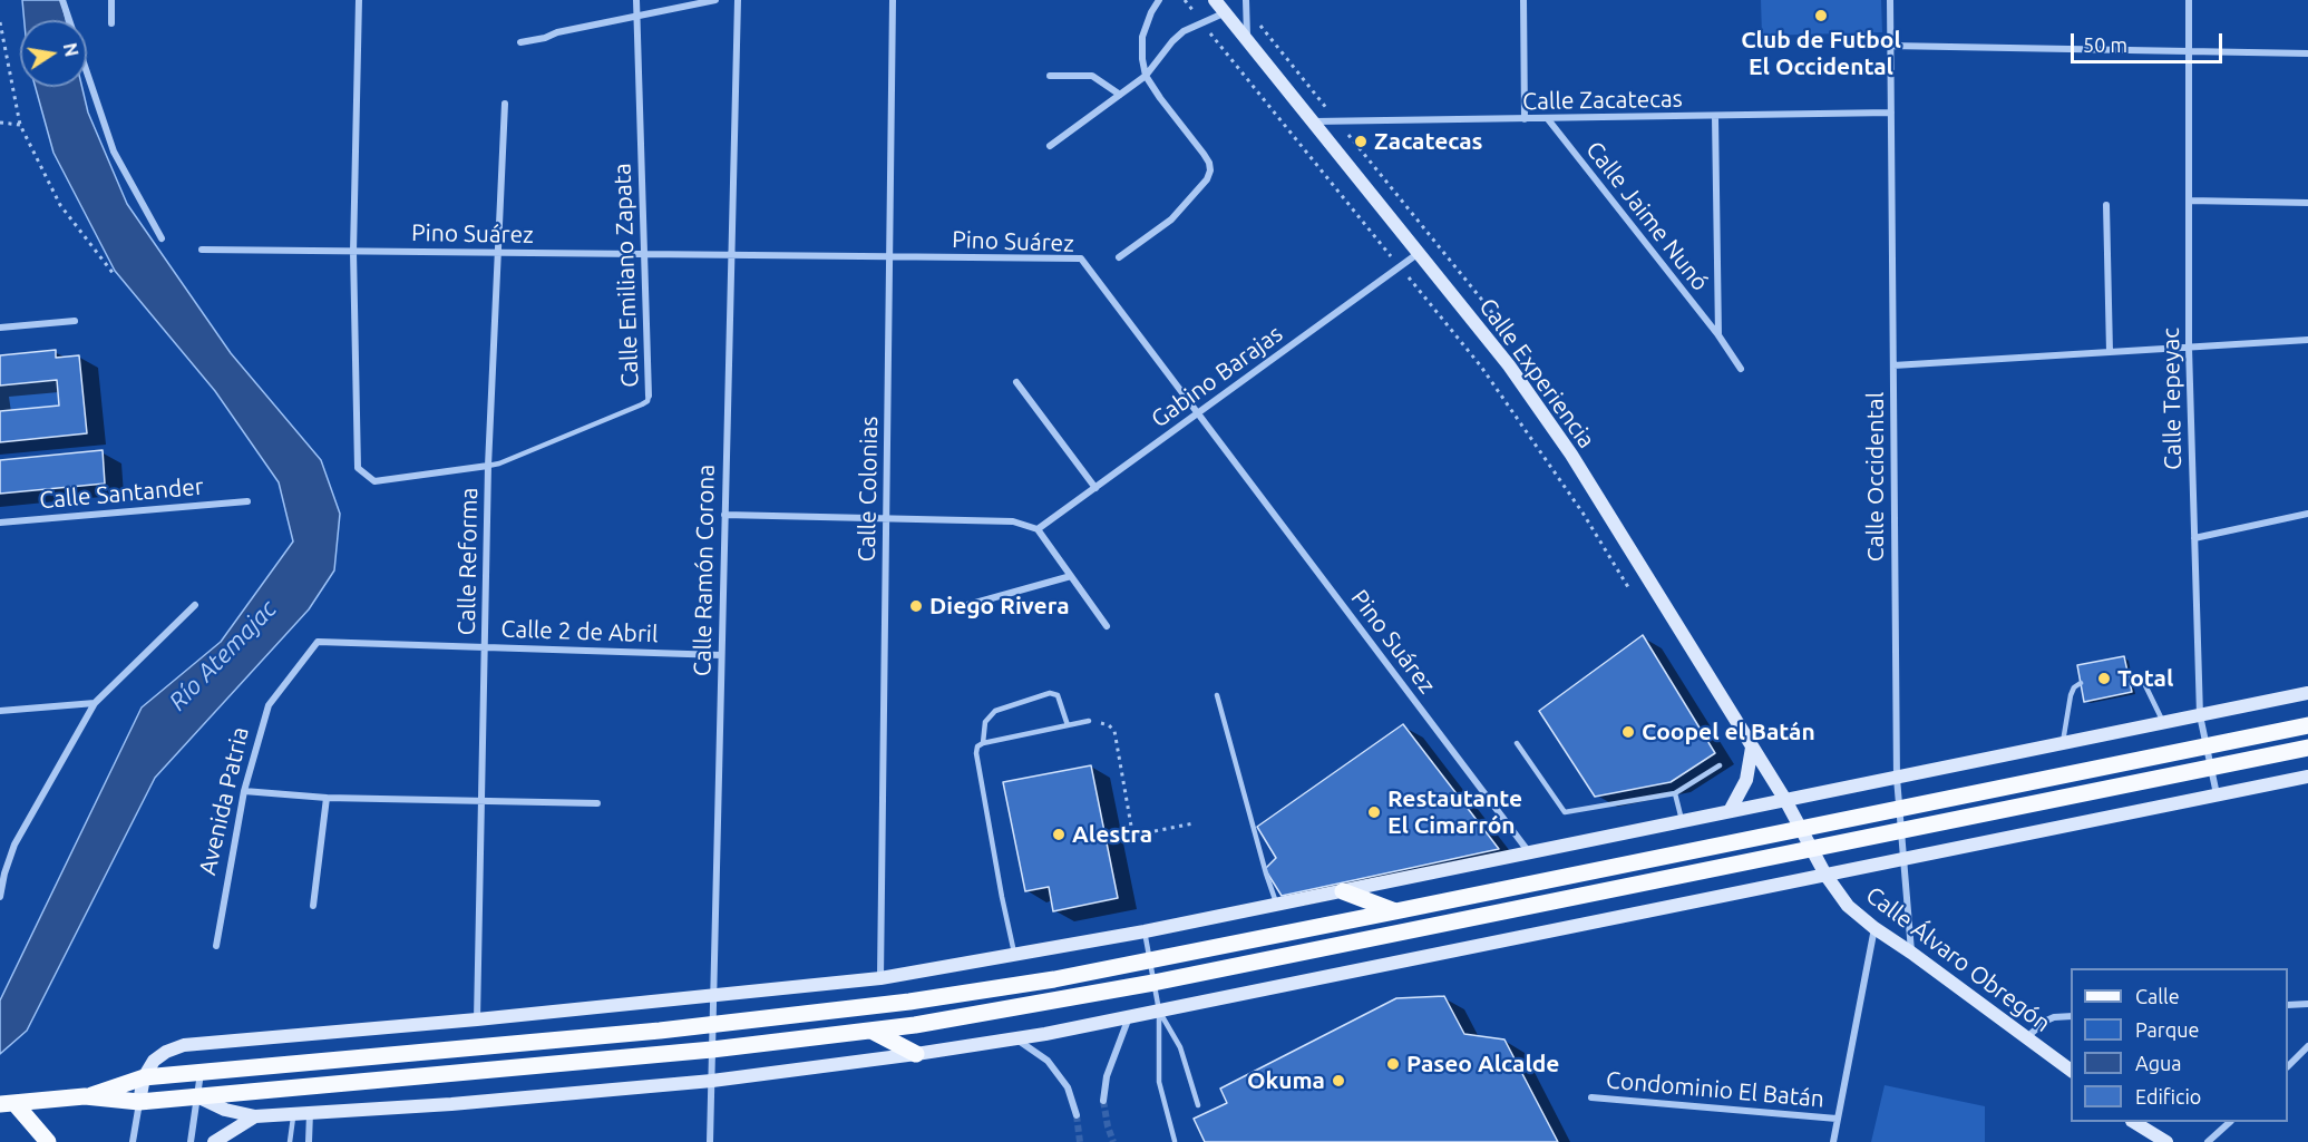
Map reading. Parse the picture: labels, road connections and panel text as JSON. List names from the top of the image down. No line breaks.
{"streets":{"street":["Calle Zacatecas","Calle Jaime Nunó","Pino Suárez","Calle Emiliano Zapata","Calle Experiencia","Gabino Barajas","Calle Tepeyac","Calle Occidental","Calle Colonias","Calle Santander","Calle Reforma","Calle Ramón Corona","Calle 2 de Abril","Avenida Patria","Calle Álvaro Obregón","Condominio El Batán"]},"crossings":[["Calle Zacatecas","Calle Jaime Nunó"],["Calle Zacatecas","Calle Experiencia"],["Calle Zacatecas","Calle Occidental"],["Pino Suárez","Calle Emiliano Zapata"],["Pino Suárez","Gabino Barajas"],["Pino Suárez","Calle Colonias"],["Pino Suárez","Calle Reforma"],["Pino Suárez","Calle Ramón Corona"],["Calle Emiliano Zapata","Calle Reforma"],["Calle Experiencia","Gabino Barajas"],["Calle Experiencia","Calle Álvaro Obregón"],["Calle Occidental","Calle Álvaro Obregón"],["Calle Reforma","Calle 2 de Abril"],["Calle Ramón Corona","Calle 2 de Abril"],["Calle 2 de Abril","Avenida Patria"]],"water":["Río Atemajac"],"places":["Club de Futbol El Occidental","Zacatecas","Diego Rivera","Total","Coopel el Batán","Restautante El Cimarrón","Alestra","Paseo Alcalde","Okuma"],"legend":["Calle","Parque","Agua","Edificio"],"scale_bar":"50 m","north":"right"}
